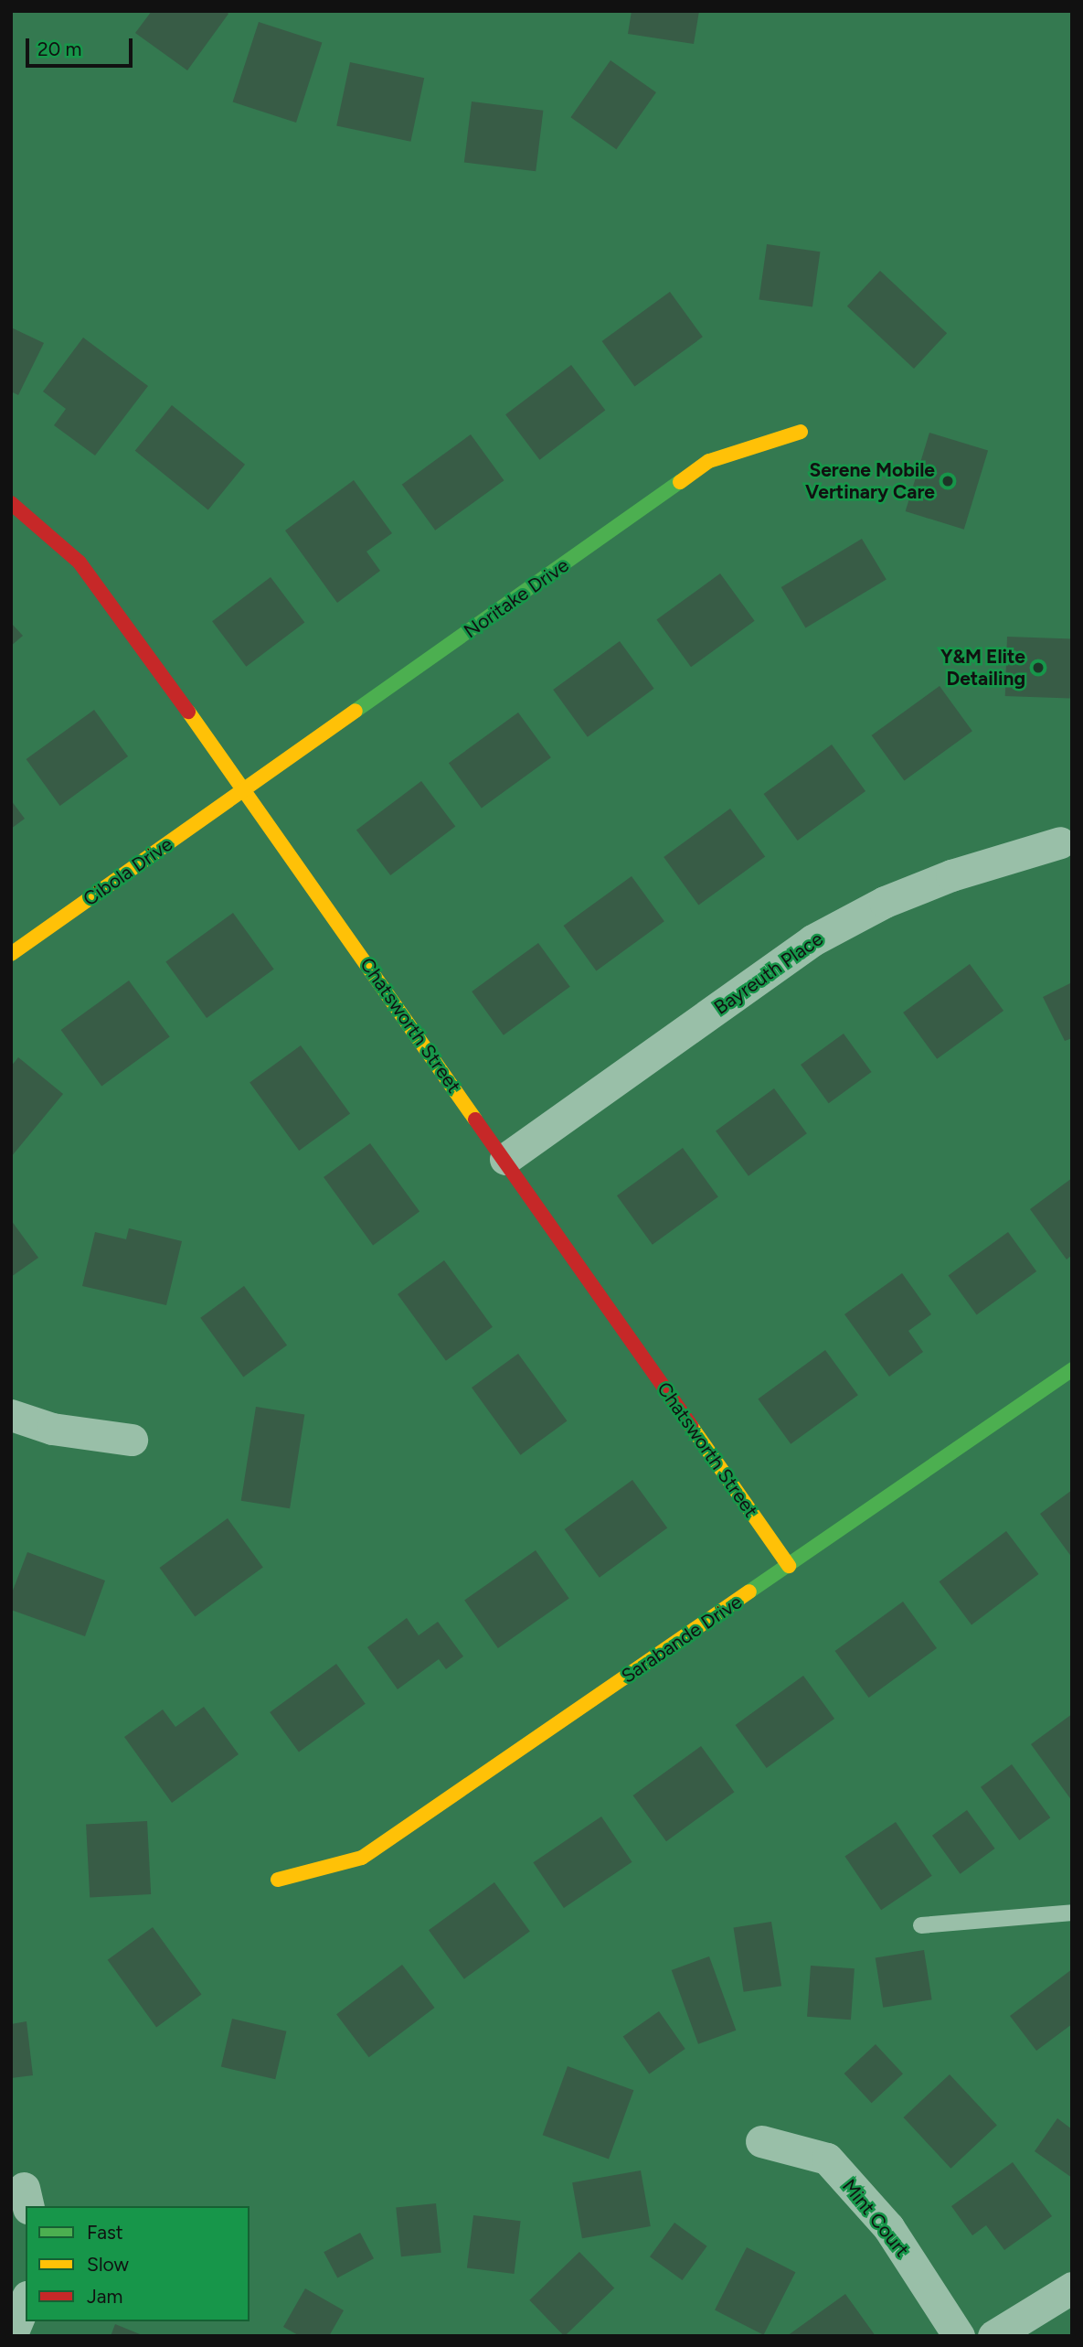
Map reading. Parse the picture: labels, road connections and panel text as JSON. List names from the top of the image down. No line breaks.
{"streets":{"street":["Noritake Drive","Cibola Drive","Bayreuth Place","Chatsworth Street","Sarabande Drive","Mint Court"]},"crossings":[["Noritake Drive","Cibola Drive"],["Noritake Drive","Chatsworth Street"],["Cibola Drive","Chatsworth Street"],["Bayreuth Place","Chatsworth Street"],["Chatsworth Street","Sarabande Drive"]],"places":["Serene Mobile Vertinary Care","Y&M Elite Detailing"],"legend":["Fast","Slow","Jam"],"scale_bar":"20 m"}
